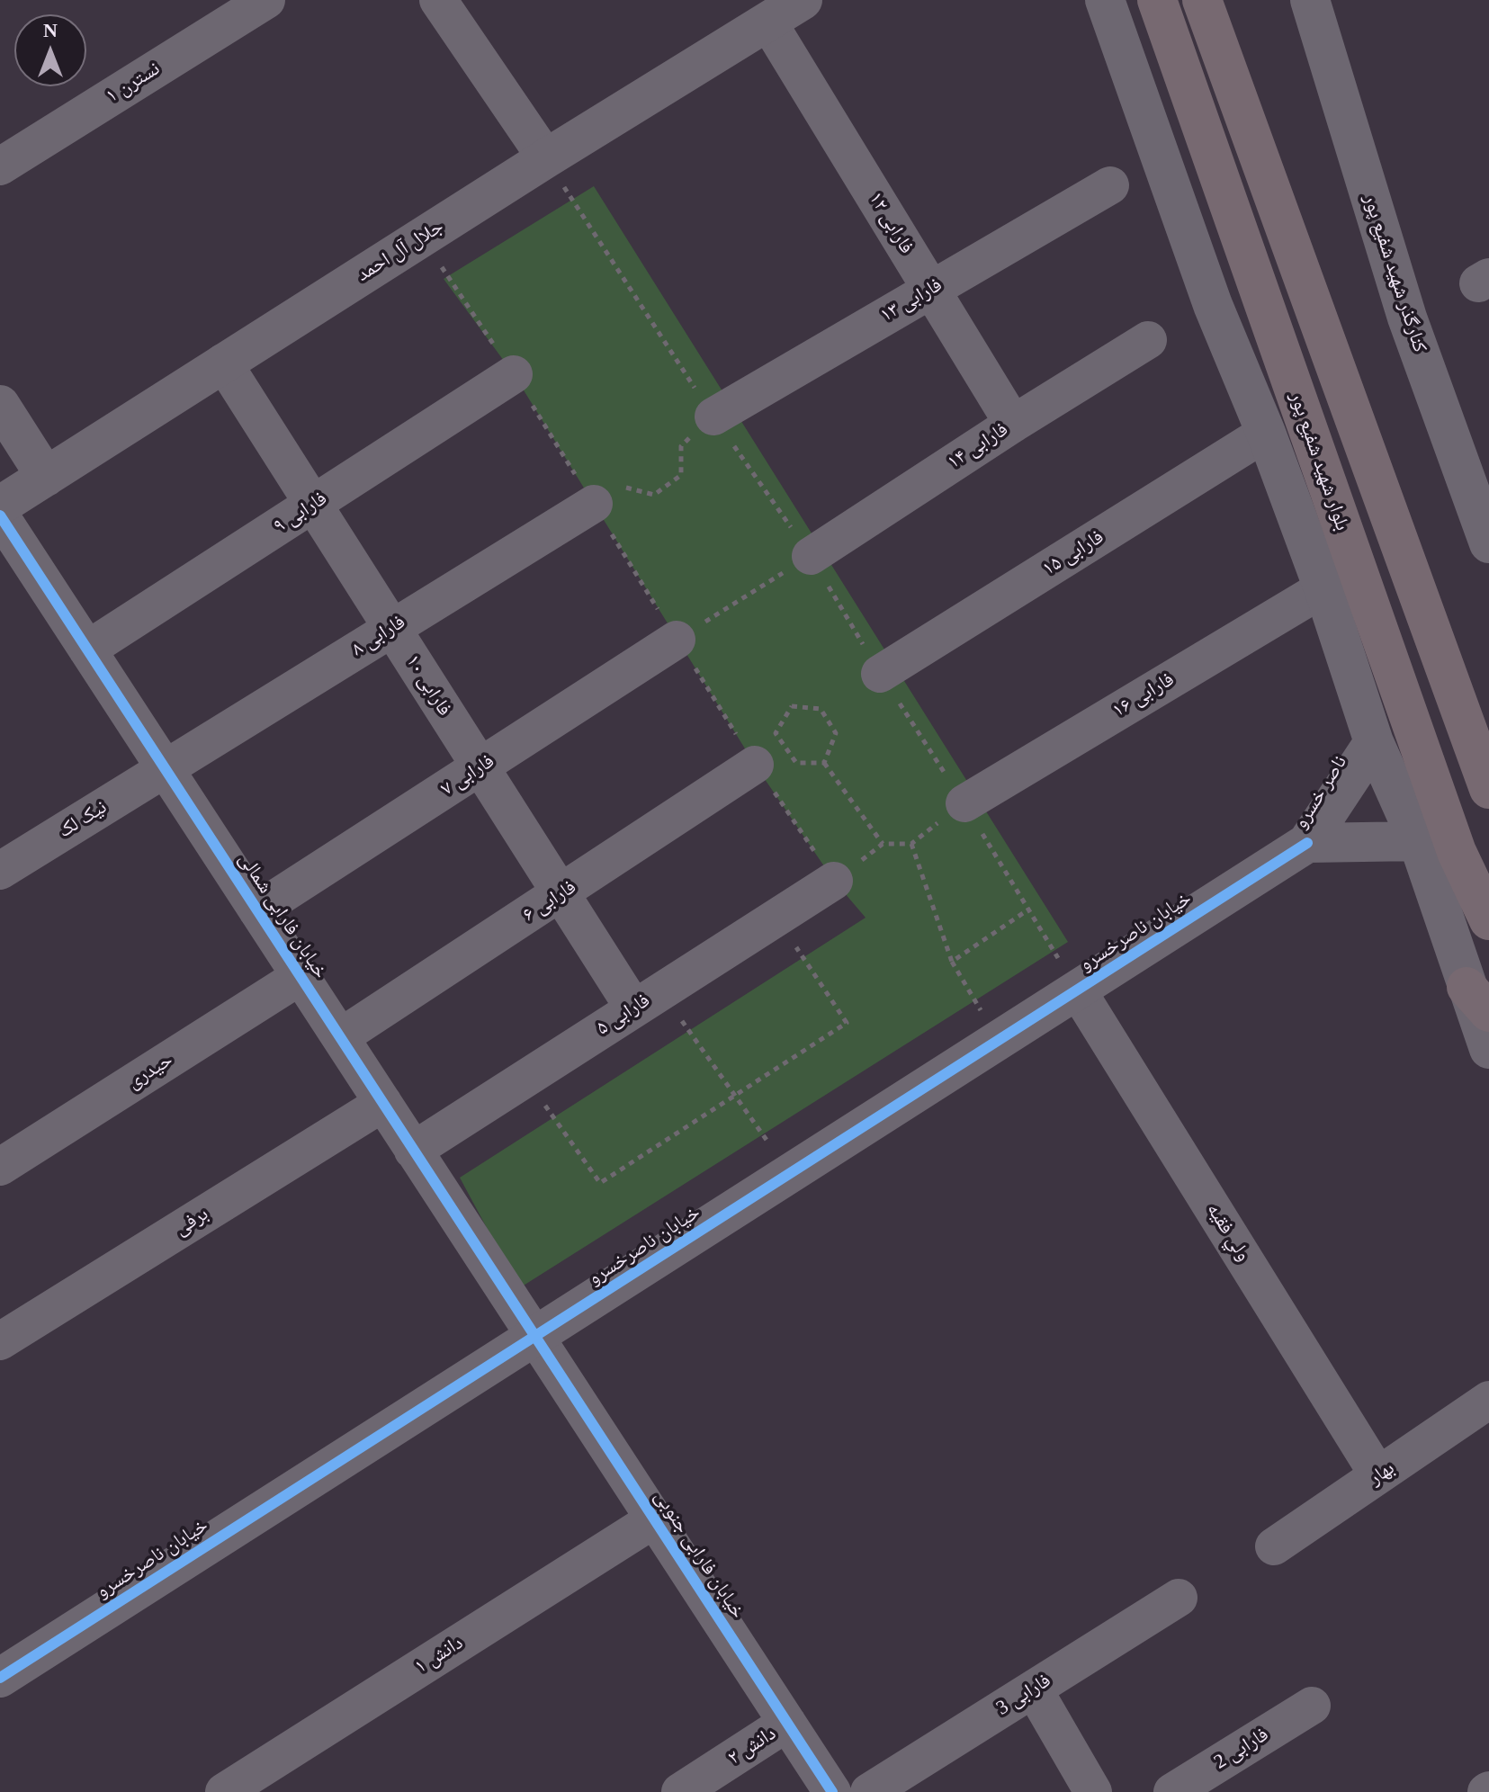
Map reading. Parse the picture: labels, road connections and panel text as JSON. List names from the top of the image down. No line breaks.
{"streets":{"main road":["بلوار شهید شفیع پور"],"street":["نسترن ۱","فارابی ۱۲","جلال آل احمد","کنارگذر شهید شفیع پور","فارابی ۱۳","فارابی ۱۴","فارابی ۹","فارابی ۱۵","فارابی ۸","فارابی ۱۰","فارابی ۱۶","فارابی ۷","ناصر خسرو","نیک لک","فارابی ۶","خیابان فارابی شمالی","خیابان ناصرخسرو","فارابی ۵","حیدری","برفی","ولي فقيه","بهار","خیابان فارابی جنوبی","دانش ۱","فارابی 3","دانش ۲","فارابی 2"]},"crossings":[["فارابی ۱۲","جلال آل احمد"],["فارابی ۱۲","فارابی ۱۳"],["فارابی ۱۲","فارابی ۱۴"],["جلال آل احمد","فارابی ۱۰"],["فارابی ۹","فارابی ۱۰"],["فارابی ۹","خیابان فارابی شمالی"],["فارابی ۸","فارابی ۱۰"],["فارابی ۸","نیک لک"],["فارابی ۸","خیابان فارابی شمالی"],["فارابی ۱۰","فارابی ۷"],["فارابی ۱۰","فارابی ۶"],["فارابی ۱۰","فارابی ۵"],["فارابی ۷","خیابان فارابی شمالی"],["ناصر خسرو","خیابان ناصرخسرو"],["نیک لک","خیابان فارابی شمالی"],["خیابان فارابی شمالی","خیابان ناصرخسرو"],["خیابان فارابی شمالی","فارابی ۵"],["خیابان فارابی شمالی","حیدری"],["خیابان فارابی شمالی","برفی"],["خیابان فارابی شمالی","خیابان فارابی جنوبی"],["خیابان ناصرخسرو","ولي فقيه"],["خیابان ناصرخسرو","خیابان فارابی جنوبی"],["ولي فقيه","بهار"],["خیابان فارابی جنوبی","دانش ۱"],["خیابان فارابی جنوبی","دانش ۲"]],"north":"top"}
